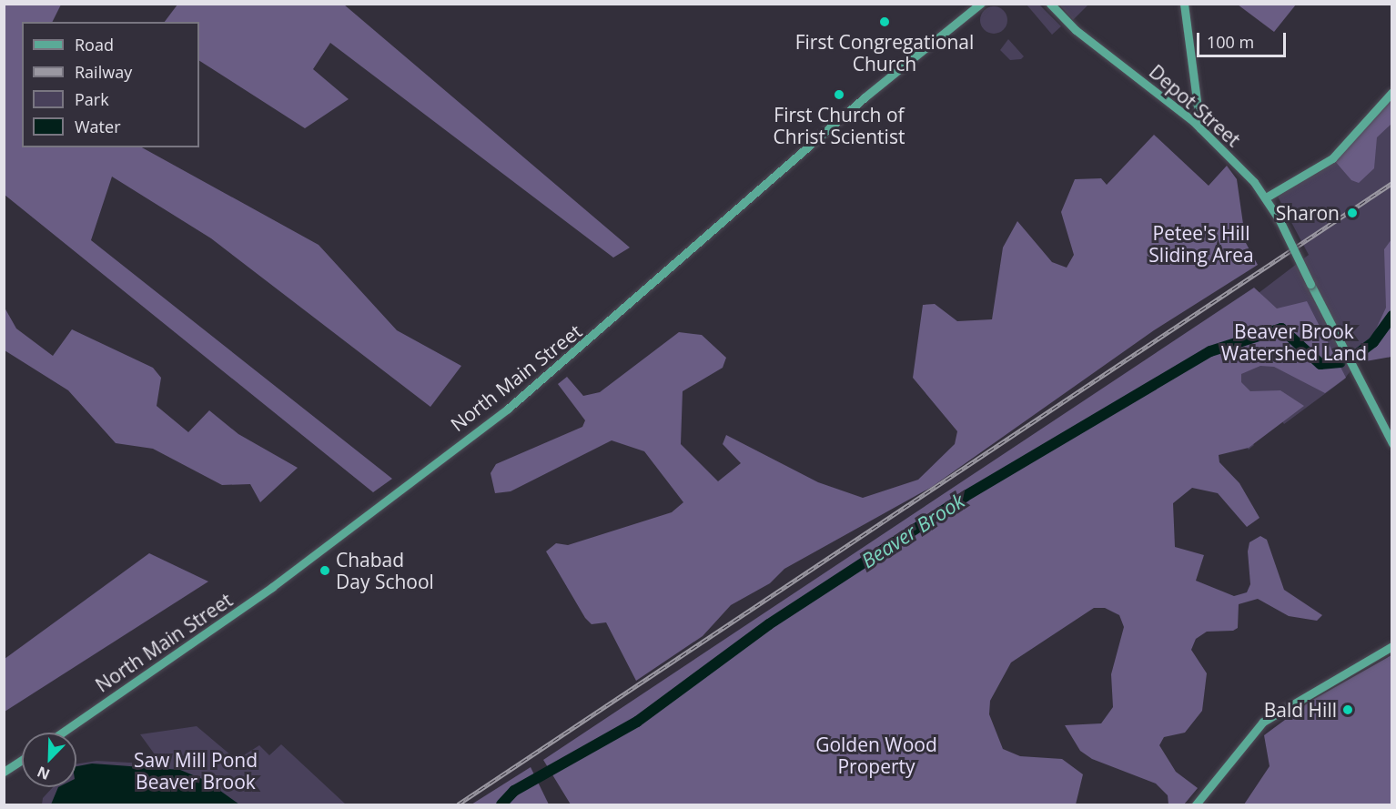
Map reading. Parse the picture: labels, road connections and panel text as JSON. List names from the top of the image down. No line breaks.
{"streets":{"main road":["Depot Street","North Main Street"]},"water":["Beaver Brook"],"parks":["Petee's Hill Sliding Area","Beaver Brook Watershed Land","Golden Wood Property","Saw Mill Pond Beaver Brook"],"places":["First Congregational Church","First Church of Christ Scientist","Sharon","Chabad Day School","Bald Hill"],"legend":["Road","Railway","Park","Water"],"scale_bar":"100 m","north":"bottom left"}
